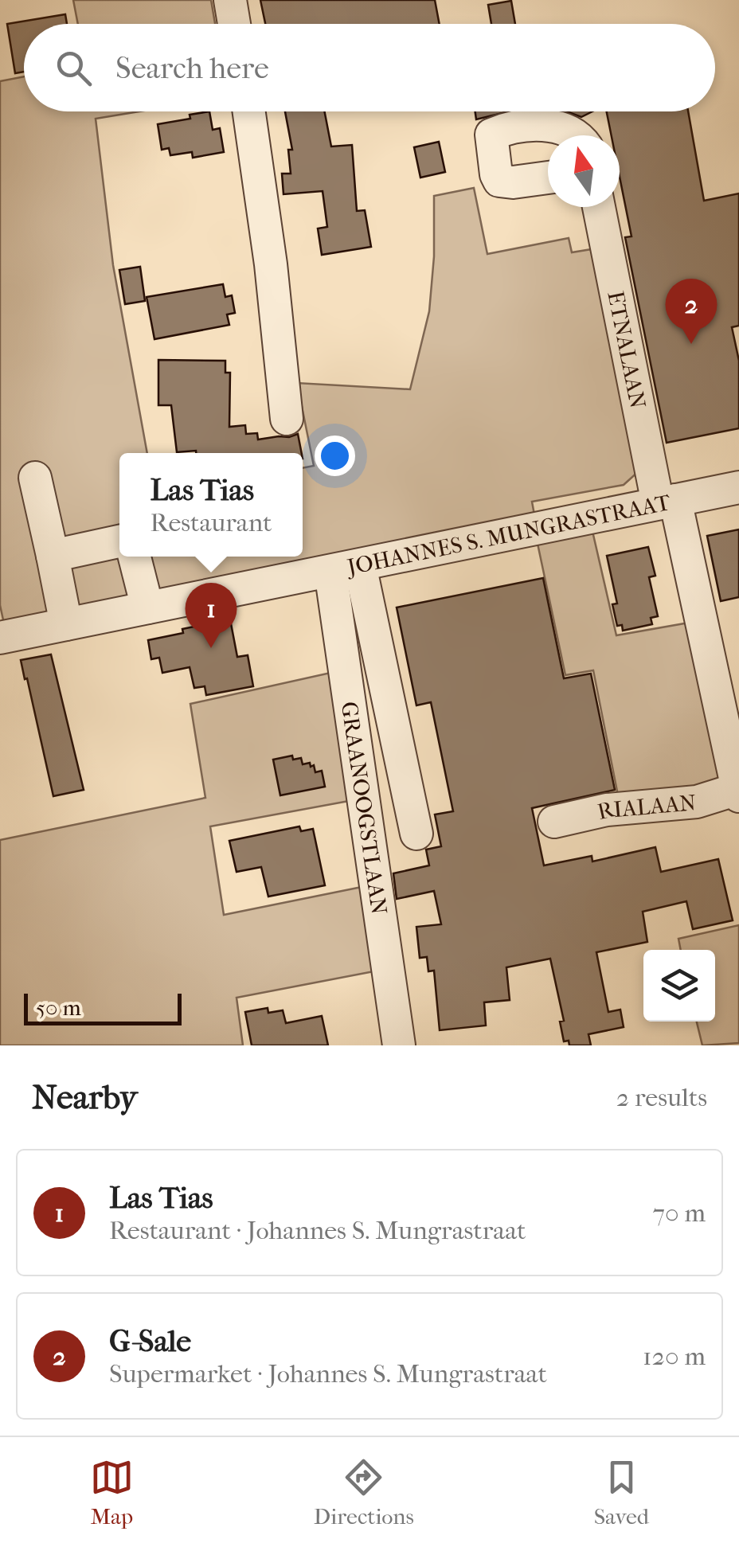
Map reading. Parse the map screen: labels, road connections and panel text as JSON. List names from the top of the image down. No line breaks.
{"streets":{"street":["ETNALAAN","JOHANNES S. MUNGRASTRAAT","RIALAAN","GRAANOOGSTLAAN"]},"crossings":[["ETNALAAN","JOHANNES S. MUNGRASTRAAT"],["ETNALAAN","RIALAAN"],["JOHANNES S. MUNGRASTRAAT","GRAANOOGSTLAAN"]],"scale_bar":"50 m","north":"top","page":{"search":"Search here","pins":["2","1"],"popup":["Las Tias","Restaurant"],"scale":"50 m","heading":["Nearby","2 results"],"list":[{"mark":"1","name":"Las Tias","note":"Restaurant · Johannes S. Mungrastraat","value":"70 m"},{"mark":"2","name":"G-Sale","note":"Supermarket · Johannes S. Mungrastraat","value":"120 m"}],"nav":["Map","Directions","Saved"]}}
